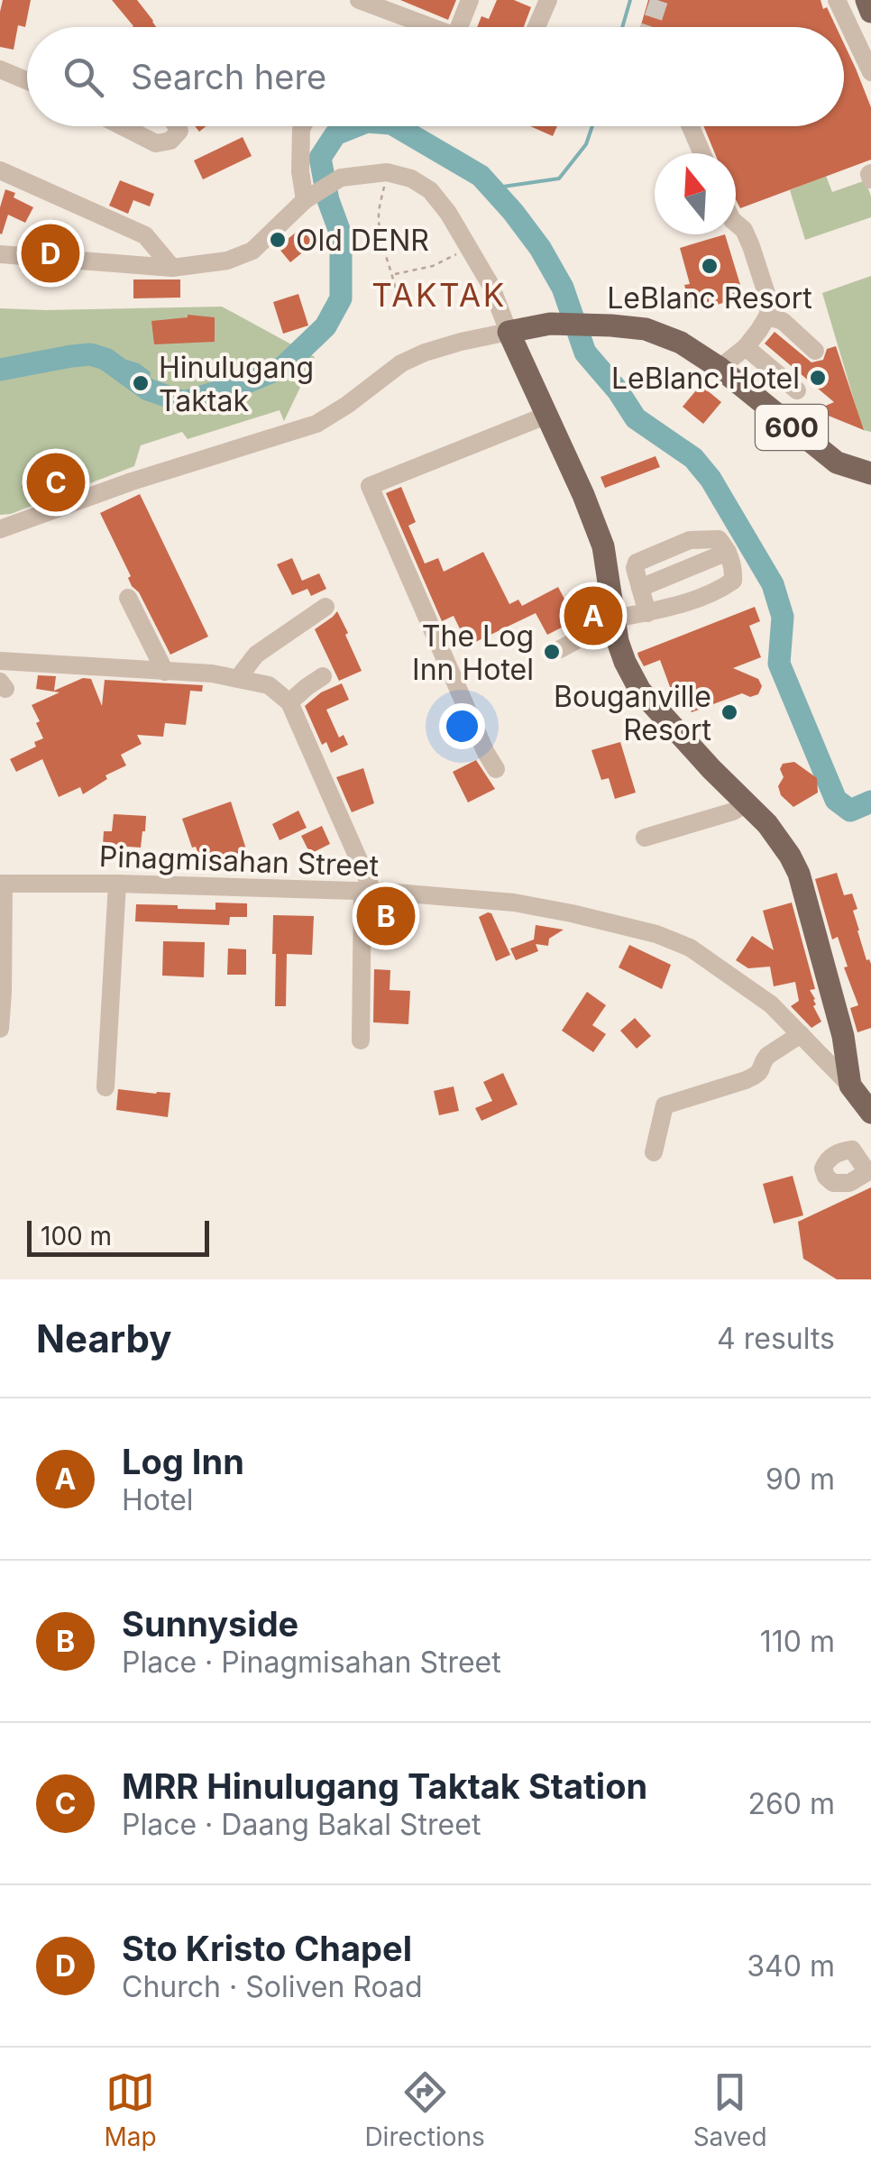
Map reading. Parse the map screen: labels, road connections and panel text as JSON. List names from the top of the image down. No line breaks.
{"streets":{"main road":["600"],"street":["Pinagmisahan Street"]},"districts":["TAKTAK"],"places":["Old DENR","LeBlanc Resort","LeBlanc Hotel","Hinulugang Taktak","The Log Inn Hotel","Bouganville Resort"],"scale_bar":"100 m","north":"top","page":{"search":"Search here","pins":["D","C","A","B"],"scale":"100 m","heading":["Nearby","4 results"],"list":[{"mark":"A","name":"Log Inn","note":"Hotel","value":"90 m"},{"mark":"B","name":"Sunnyside","note":"Place · Pinagmisahan Street","value":"110 m"},{"mark":"C","name":"MRR Hinulugang Taktak Station","note":"Place · Daang Bakal Street","value":"260 m"},{"mark":"D","name":"Sto Kristo Chapel","note":"Church · Soliven Road","value":"340 m"}],"nav":["Map","Directions","Saved"]}}
